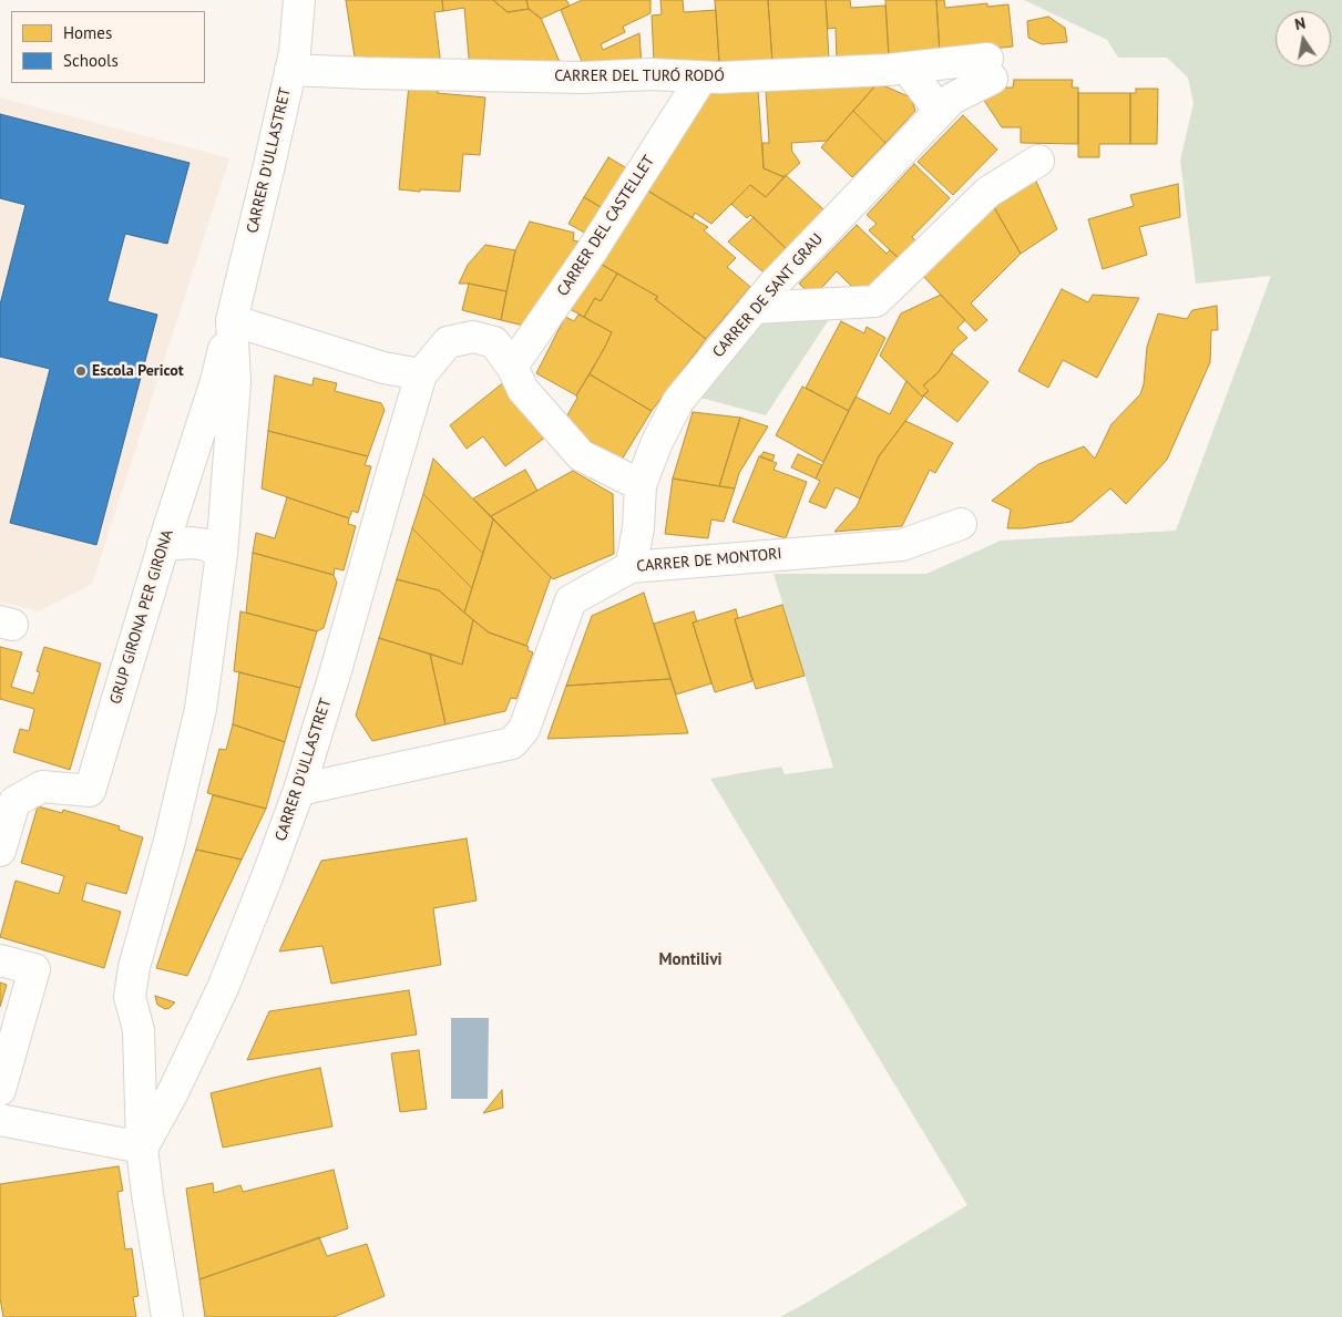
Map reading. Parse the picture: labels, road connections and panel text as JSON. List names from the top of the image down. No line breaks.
{"streets":{"street":["CARRER DEL TURÓ RODÓ","CARRER D'ULLASTRET","CARRER DEL CASTELLET","CARRER DE SANT GRAU","CARRER DE MONTORI","GRUP GIRONA PER GIRONA"]},"crossings":[["CARRER DEL TURÓ RODÓ","CARRER D'ULLASTRET"],["CARRER DEL TURÓ RODÓ","CARRER DE SANT GRAU"],["CARRER D'ULLASTRET","CARRER DEL CASTELLET"],["CARRER D'ULLASTRET","CARRER DE MONTORI"],["CARRER D'ULLASTRET","GRUP GIRONA PER GIRONA"],["CARRER DE SANT GRAU","CARRER DE MONTORI"]],"districts":["Montilivi"],"places":["Escola Pericot"],"legend":["Homes","Schools"],"north":"top"}
